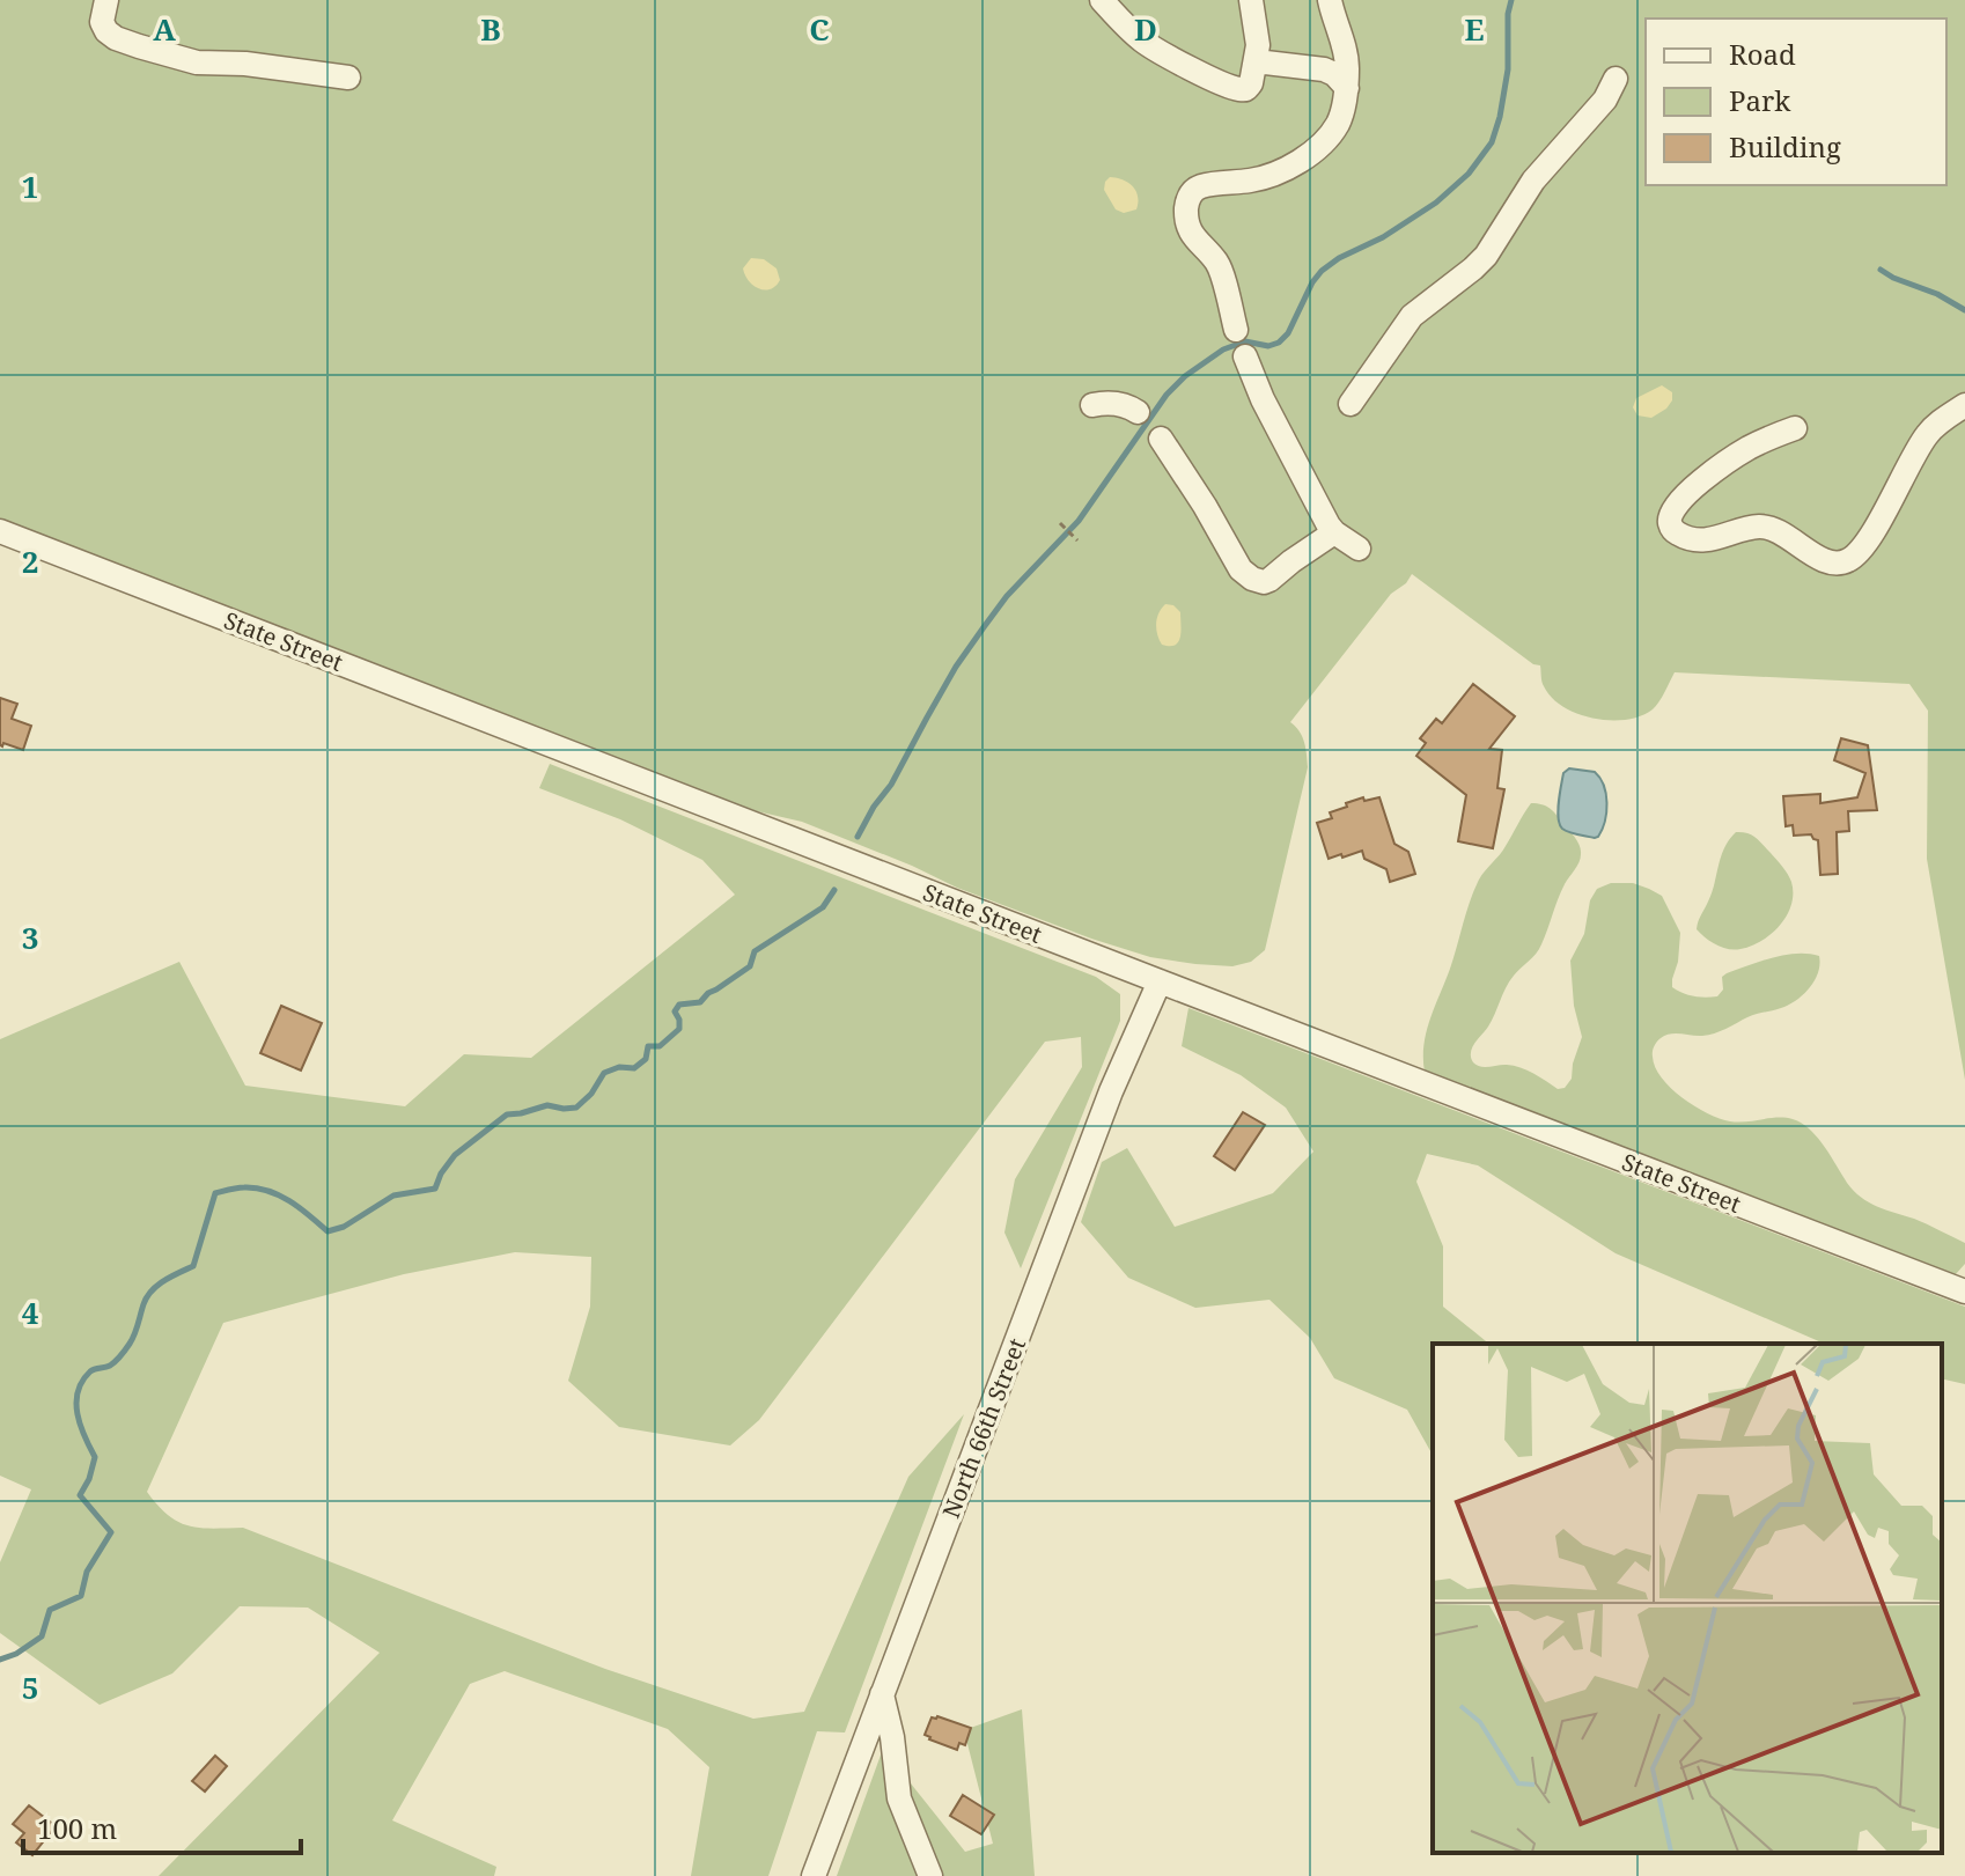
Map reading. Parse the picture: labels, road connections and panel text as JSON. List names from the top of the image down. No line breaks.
{"streets":{"street":["State Street","North 66th Street"]},"crossings":[["State Street","North 66th Street"]],"legend":["Road","Park","Building"],"scale_bar":"100 m","grid":{"columns":["A","B","C","D","E"],"rows":["1","2","3","4","5"]}}
